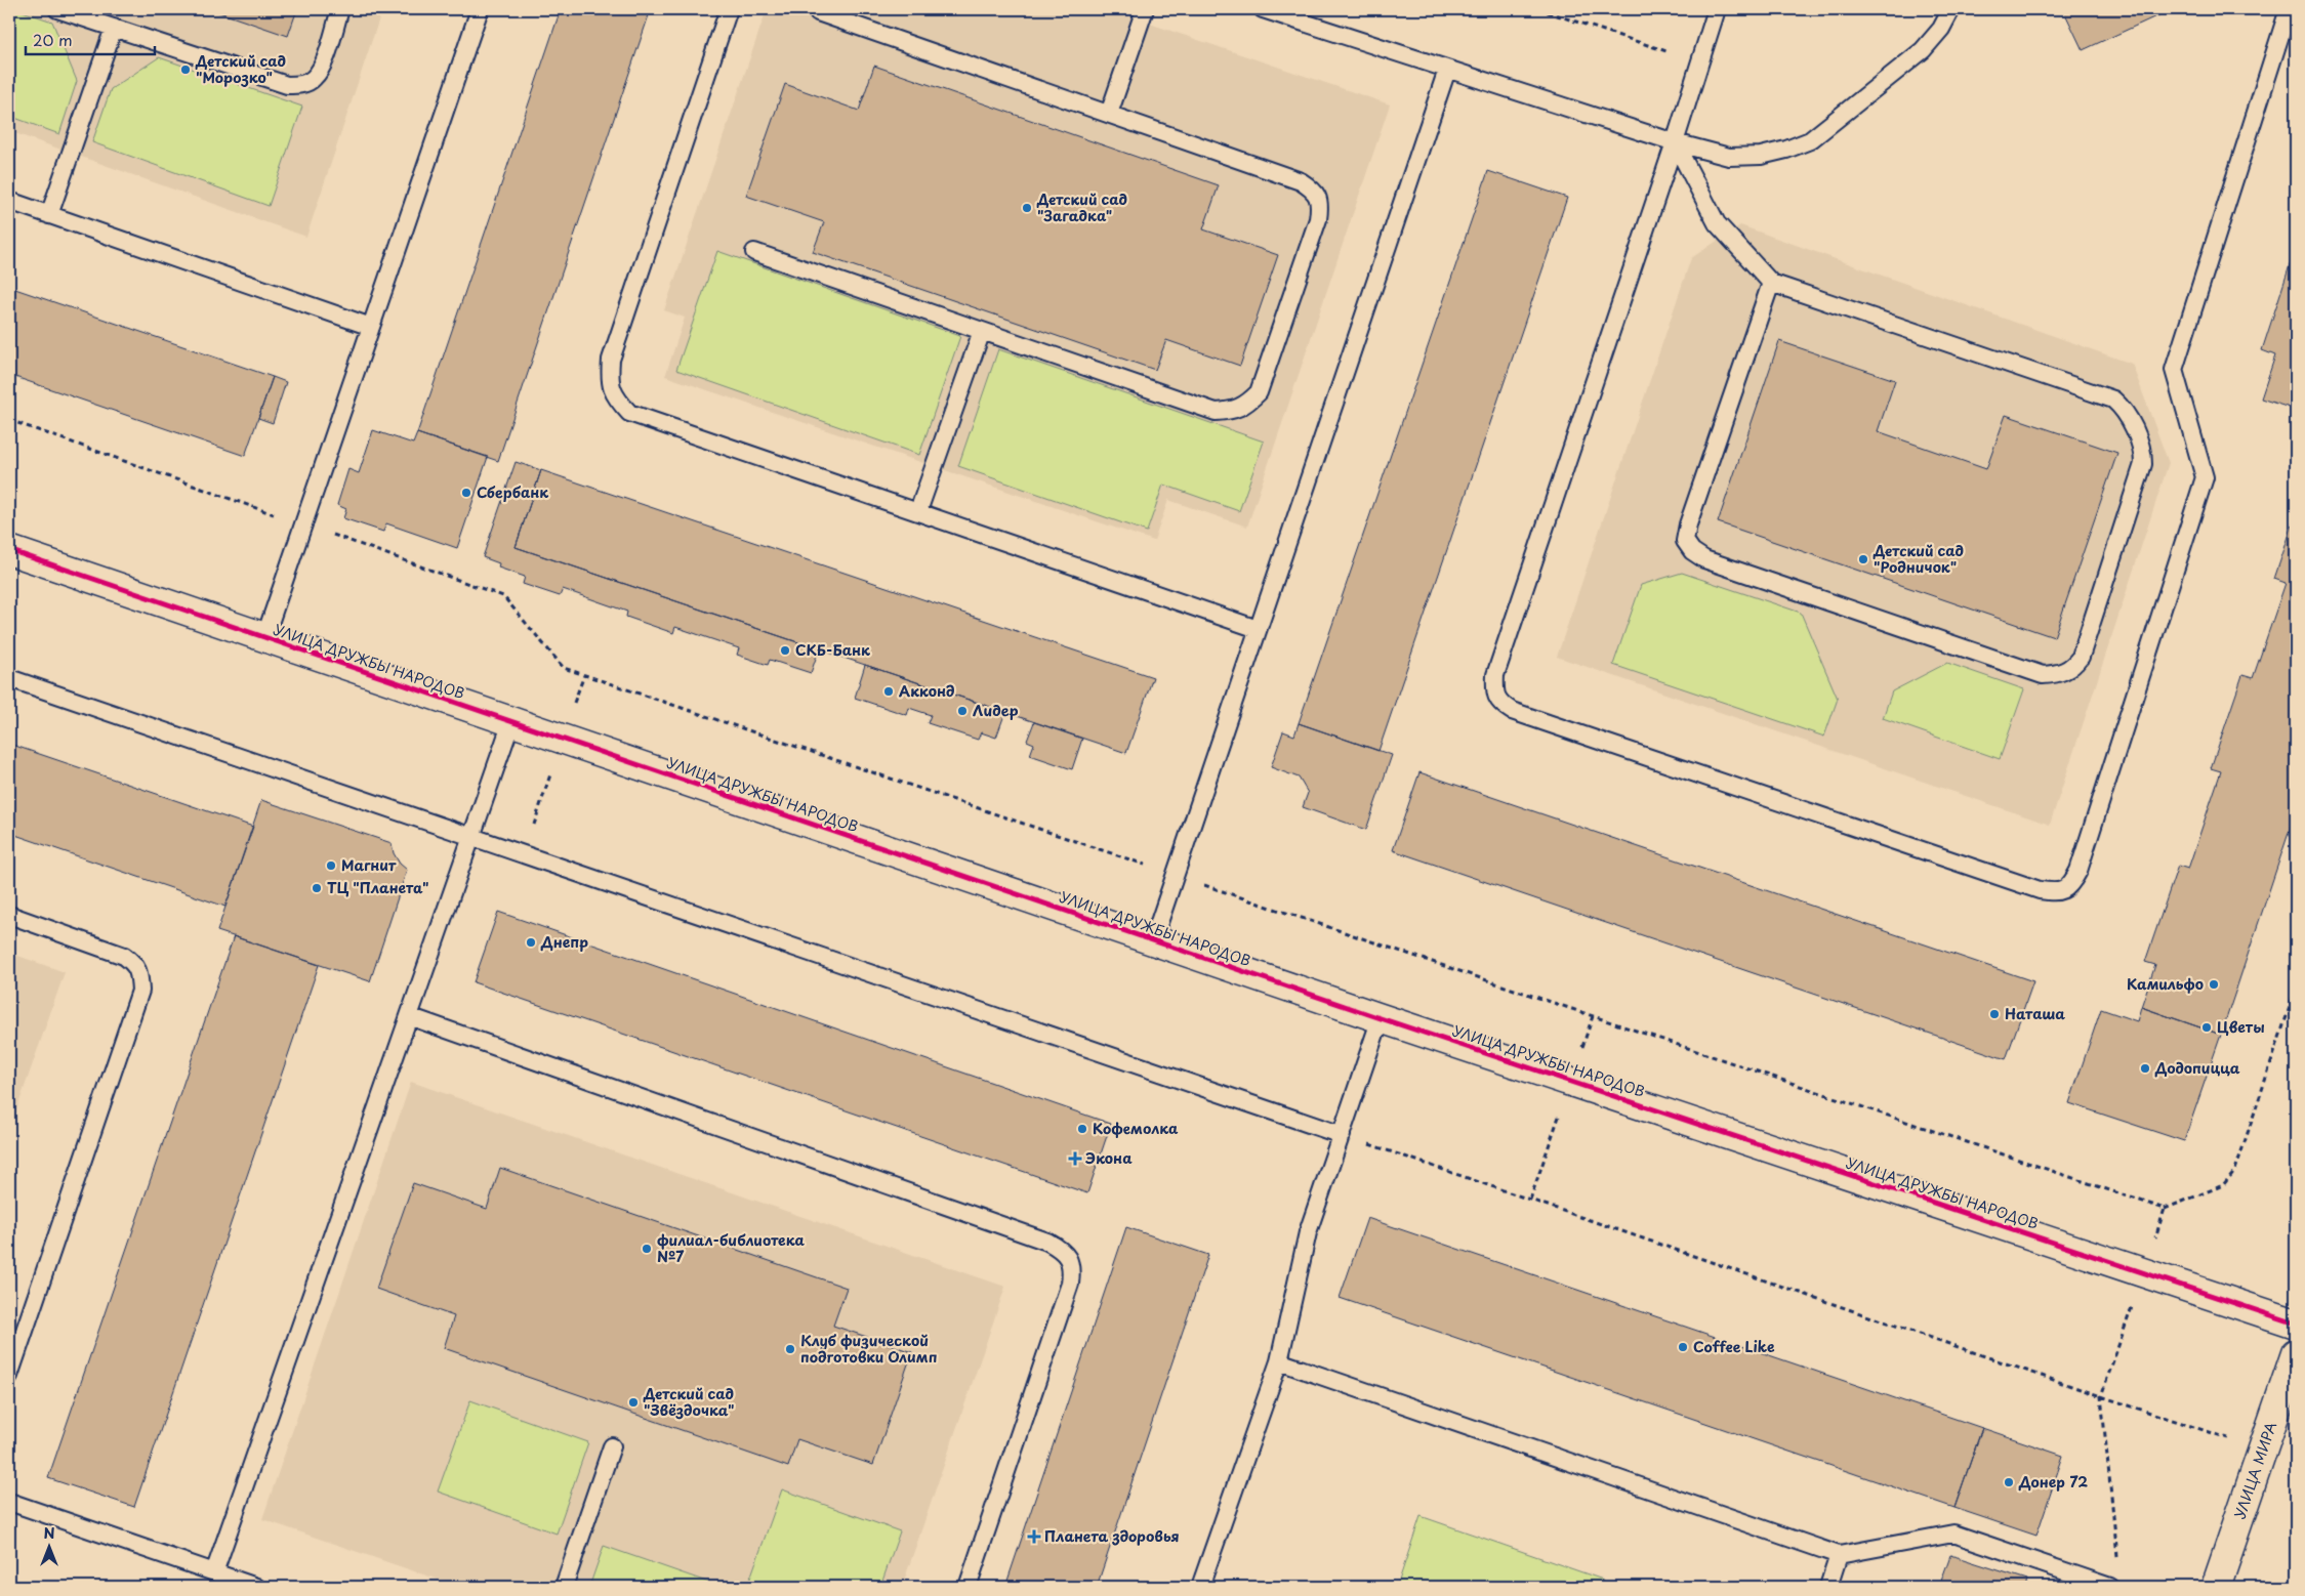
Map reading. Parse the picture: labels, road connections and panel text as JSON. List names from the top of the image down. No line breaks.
{"streets":{"street":["УЛИЦА ДРУЖБЫ НАРОДОВ","УЛИЦА МИРА"]},"places":{"other":["Детский сад \"Морозко\"","Детский сад \"Загадка\"","Сбербанк","Детский сад \"Родничок\"","СКБ-Банк","Акконд","Лидер","Магнит","ТЦ \"Планета\"","Днепр","Камильфо","Наташа","Цветы","Додопицца","Кофемолка","филиал-библиотека №7","Coffee Like","Клуб физической подготовки Олимп","Детский сад \"Звёздочка\"","Донер 72"],"health":["Экона","Планета здоровья"]},"scale_bar":"20 m","north":"top"}
